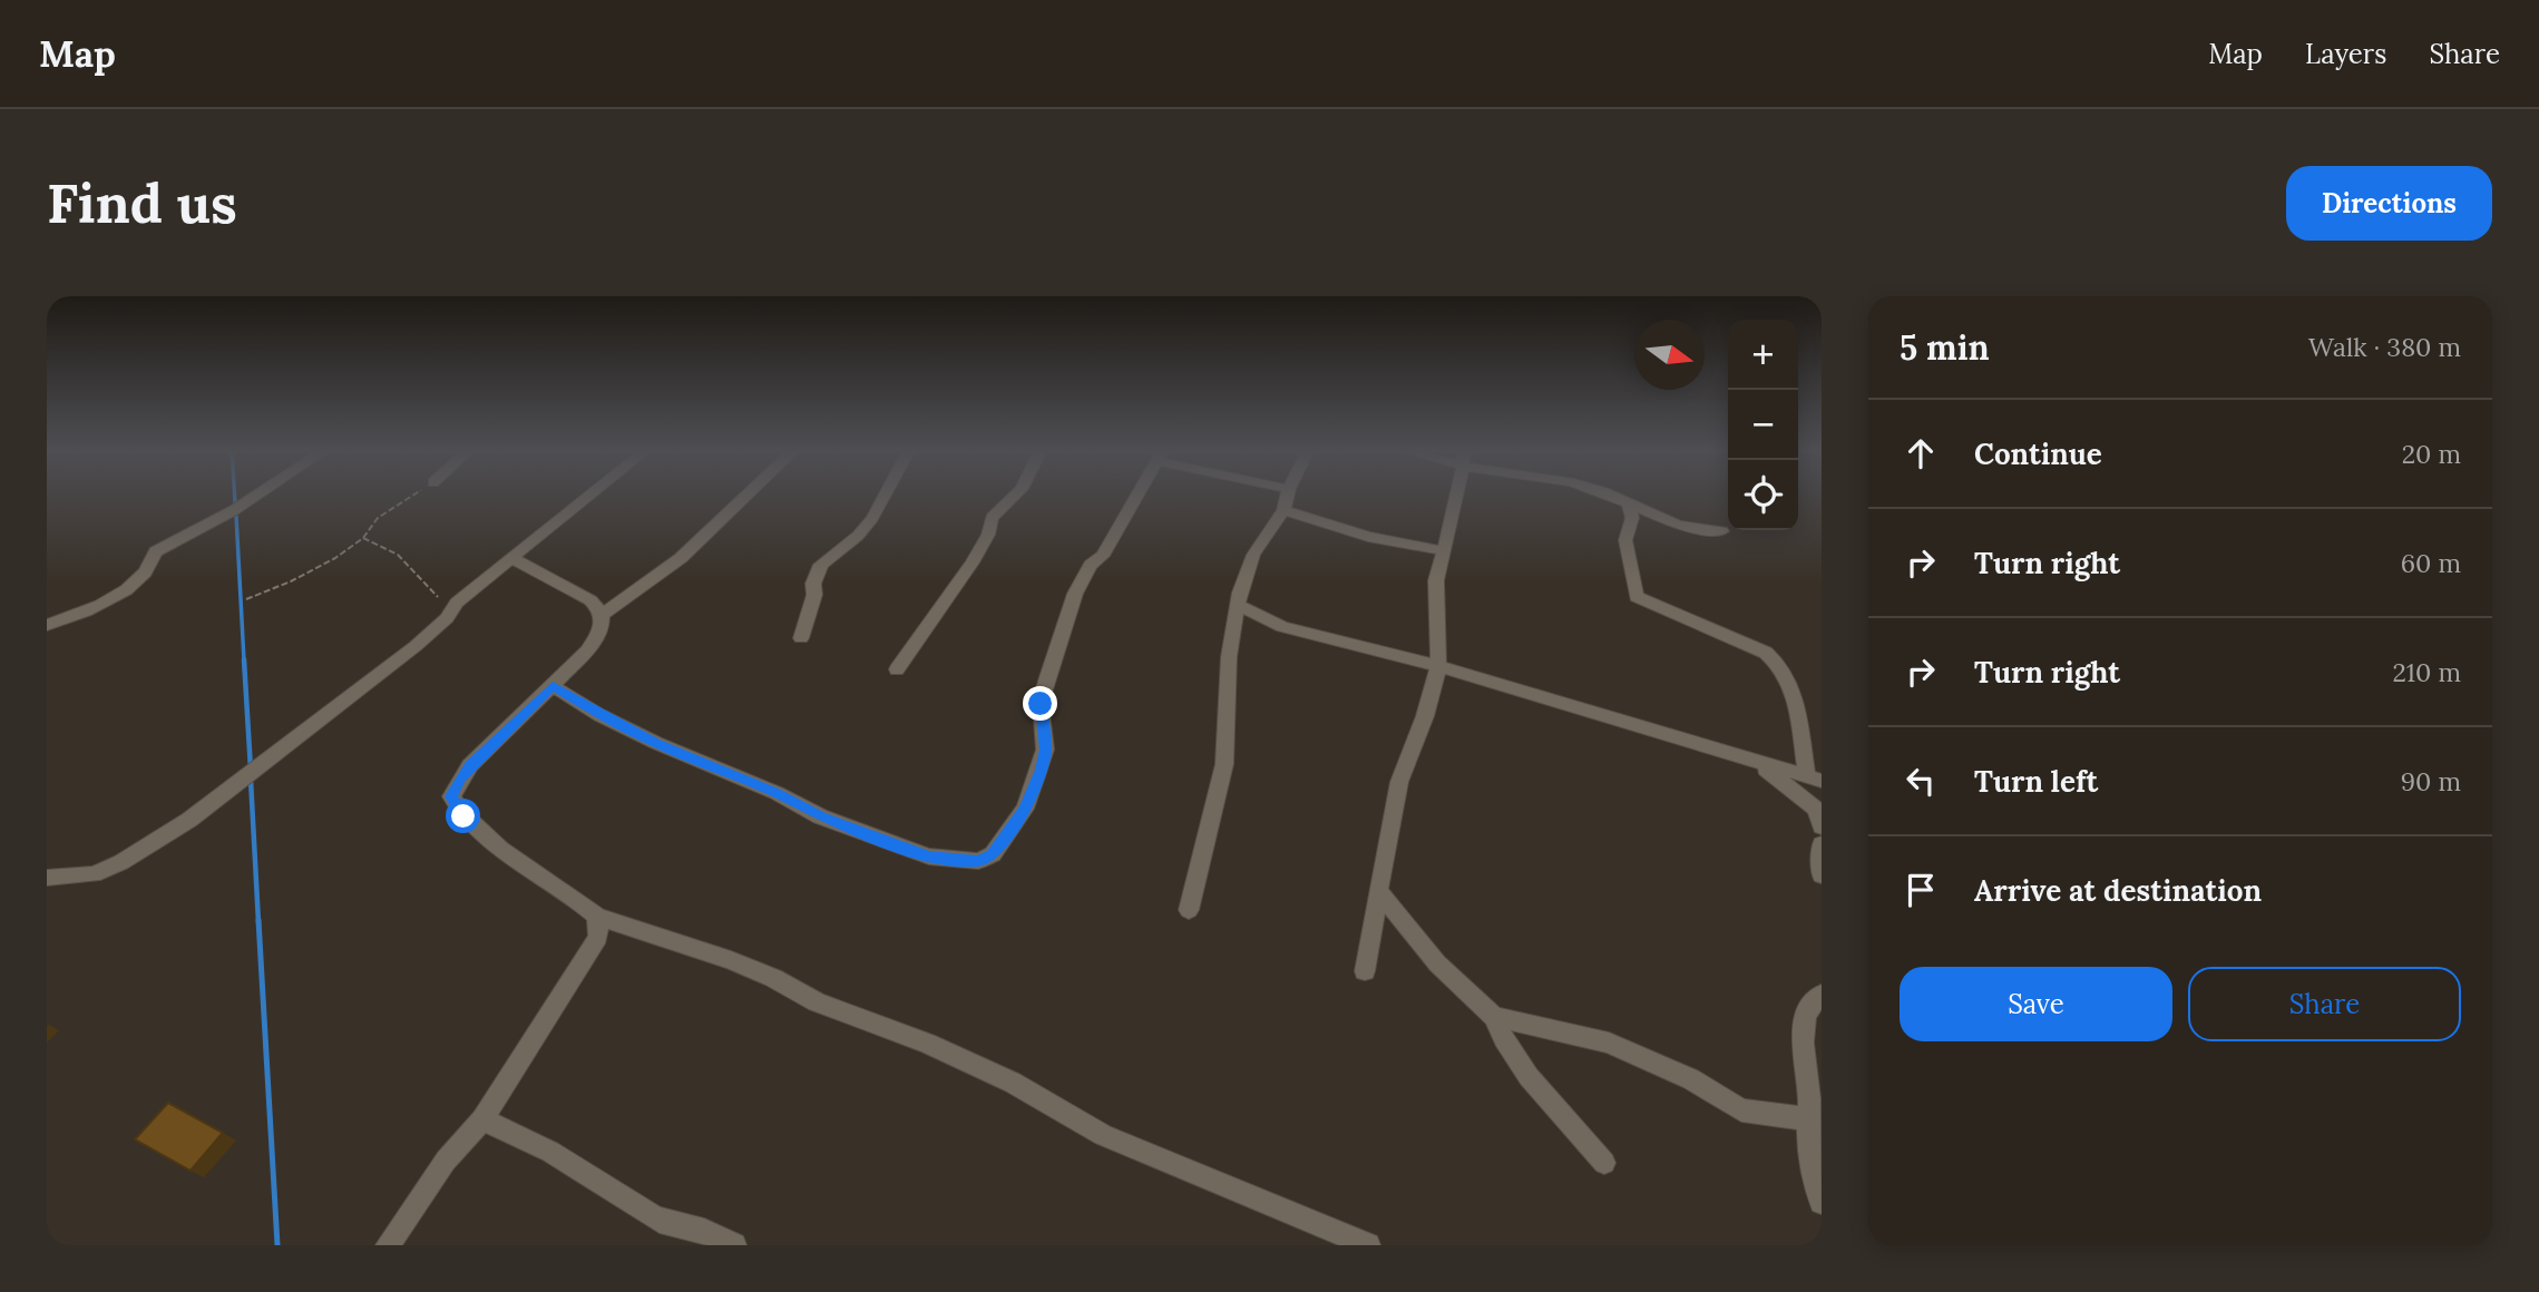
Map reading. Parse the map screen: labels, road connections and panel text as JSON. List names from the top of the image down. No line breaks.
{"north":"right","page":{"header":"Map","nav":["Map","Layers","Share"],"buttons":["Directions",["Save","Share"]],"title":"Find us","heading":["5 min","Walk · 380 m"],"map_buttons":["+","−"],"list":[["Continue","20 m"],["Turn right","60 m"],["Turn right","210 m"],["Turn left","90 m"],"Arrive at destination"]}}
